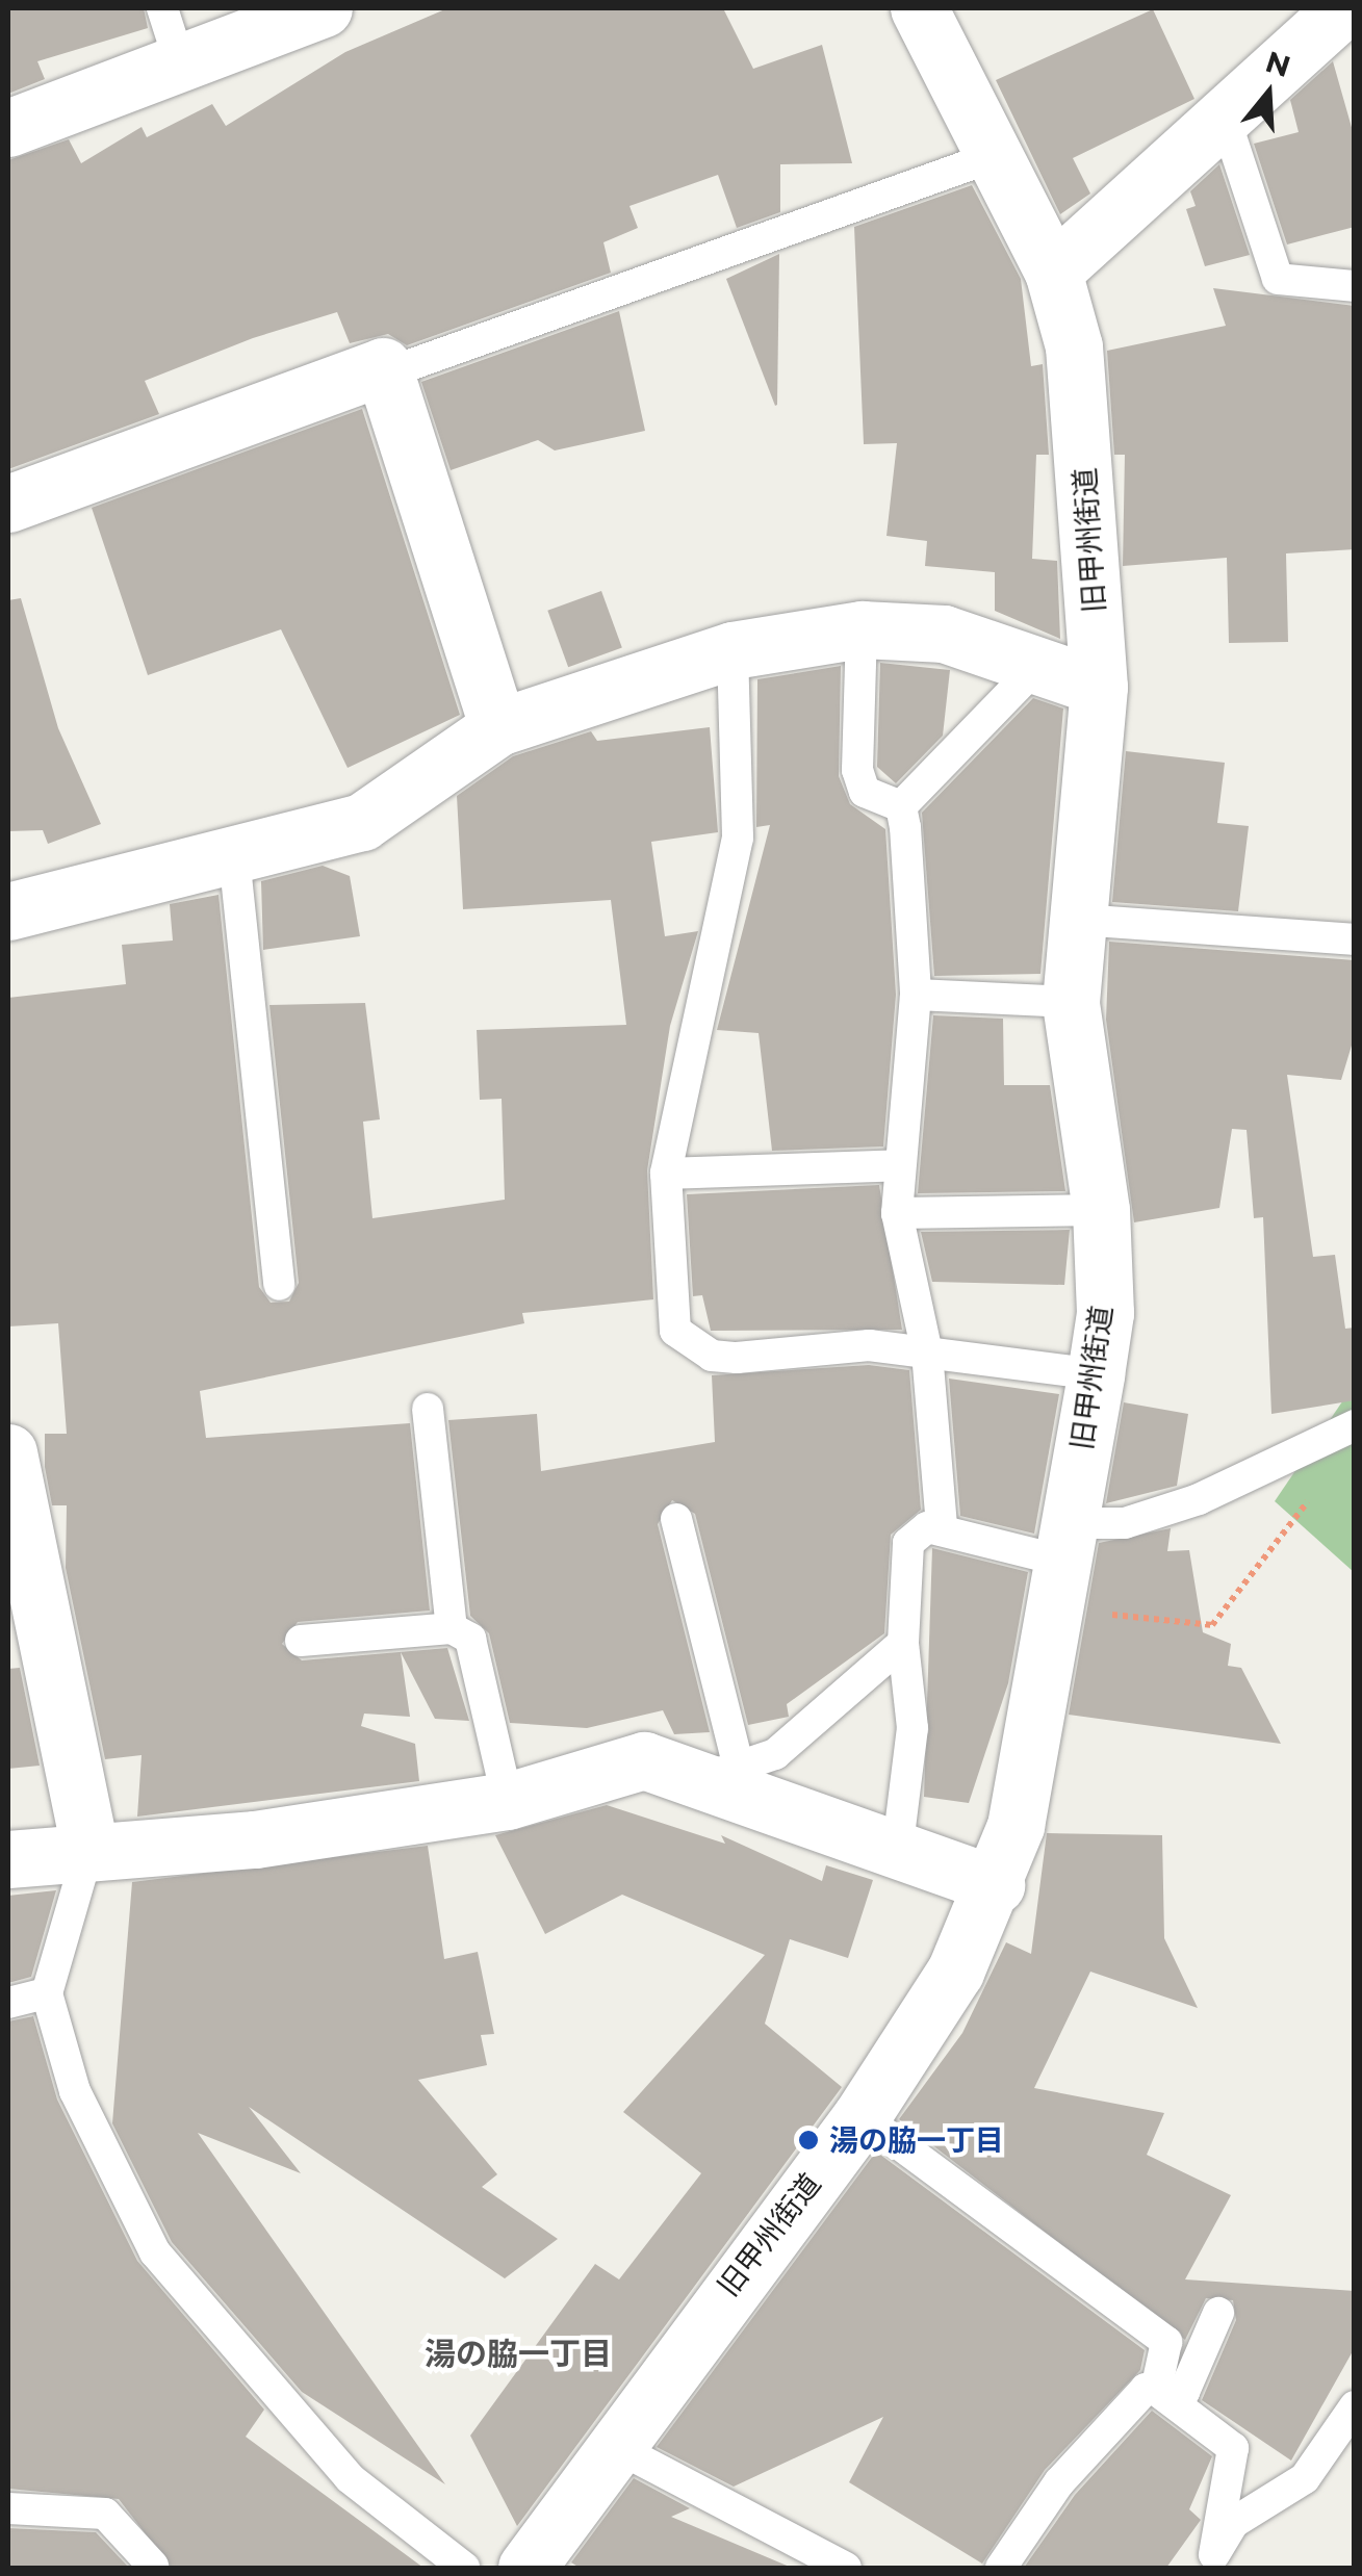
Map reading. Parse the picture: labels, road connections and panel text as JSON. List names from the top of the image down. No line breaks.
{"streets":{"street":["旧甲州街道"]},"districts":["湯の脇一丁目"],"places":["湯の脇一丁目"],"north":"top"}
